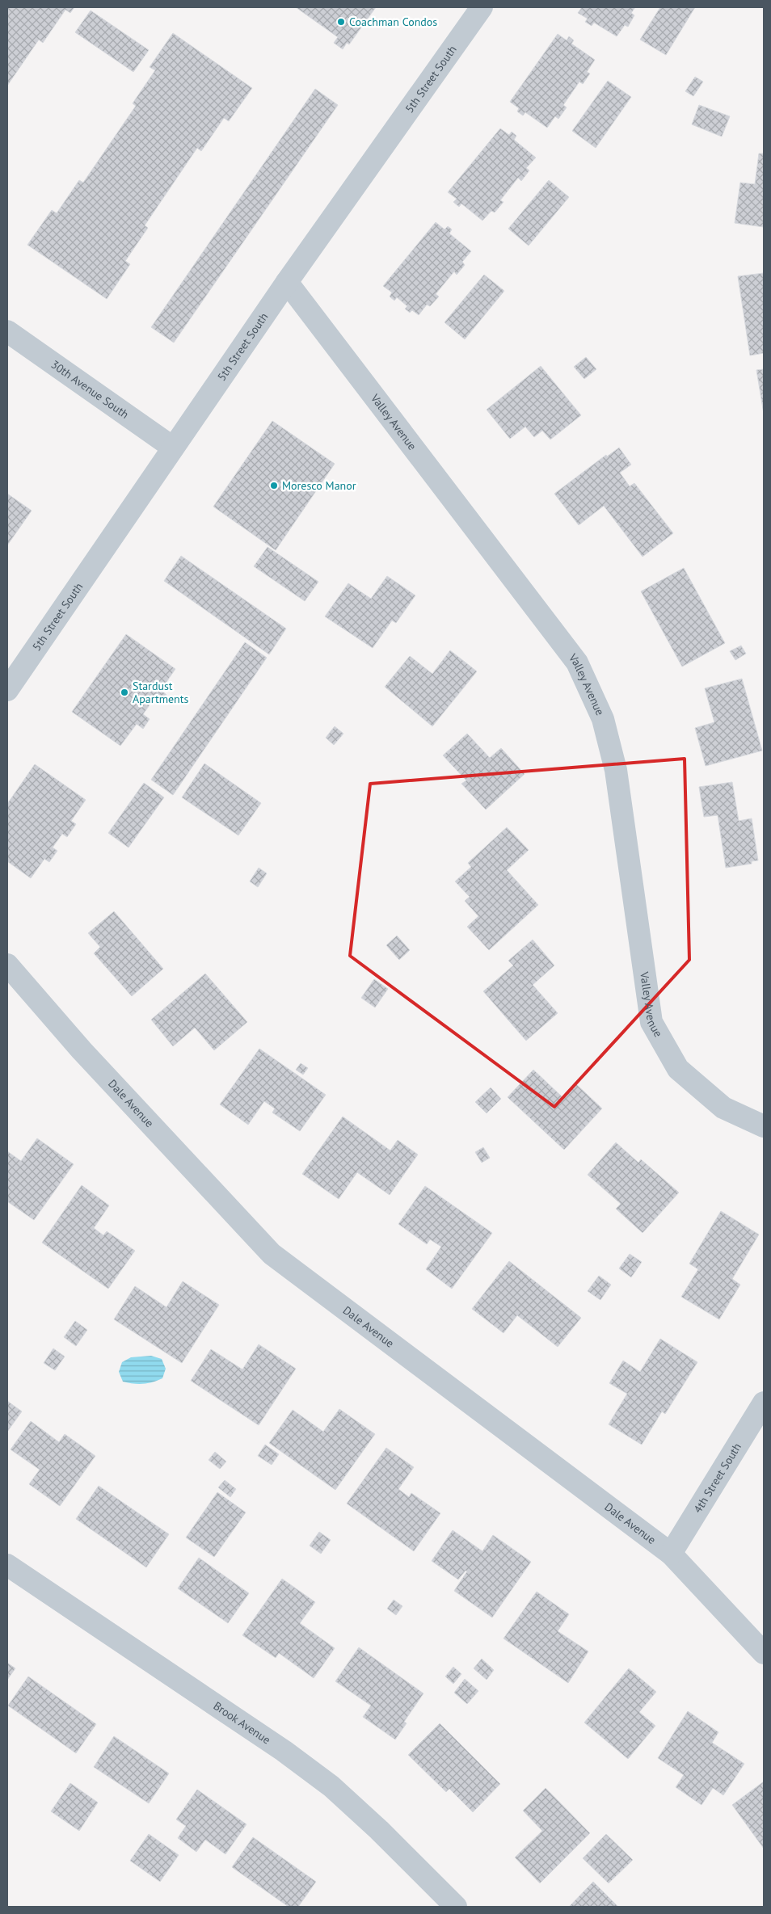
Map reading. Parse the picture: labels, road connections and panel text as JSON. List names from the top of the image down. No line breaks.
{"streets":{"street":["5th Street South","30th Avenue South","Valley Avenue","Dale Avenue","4th Street South","Brook Avenue"]},"crossings":[["5th Street South","30th Avenue South"],["5th Street South","Valley Avenue"],["Dale Avenue","4th Street South"]],"places":["Coachman Condos","Moresco Manor","Stardust Apartments"]}
